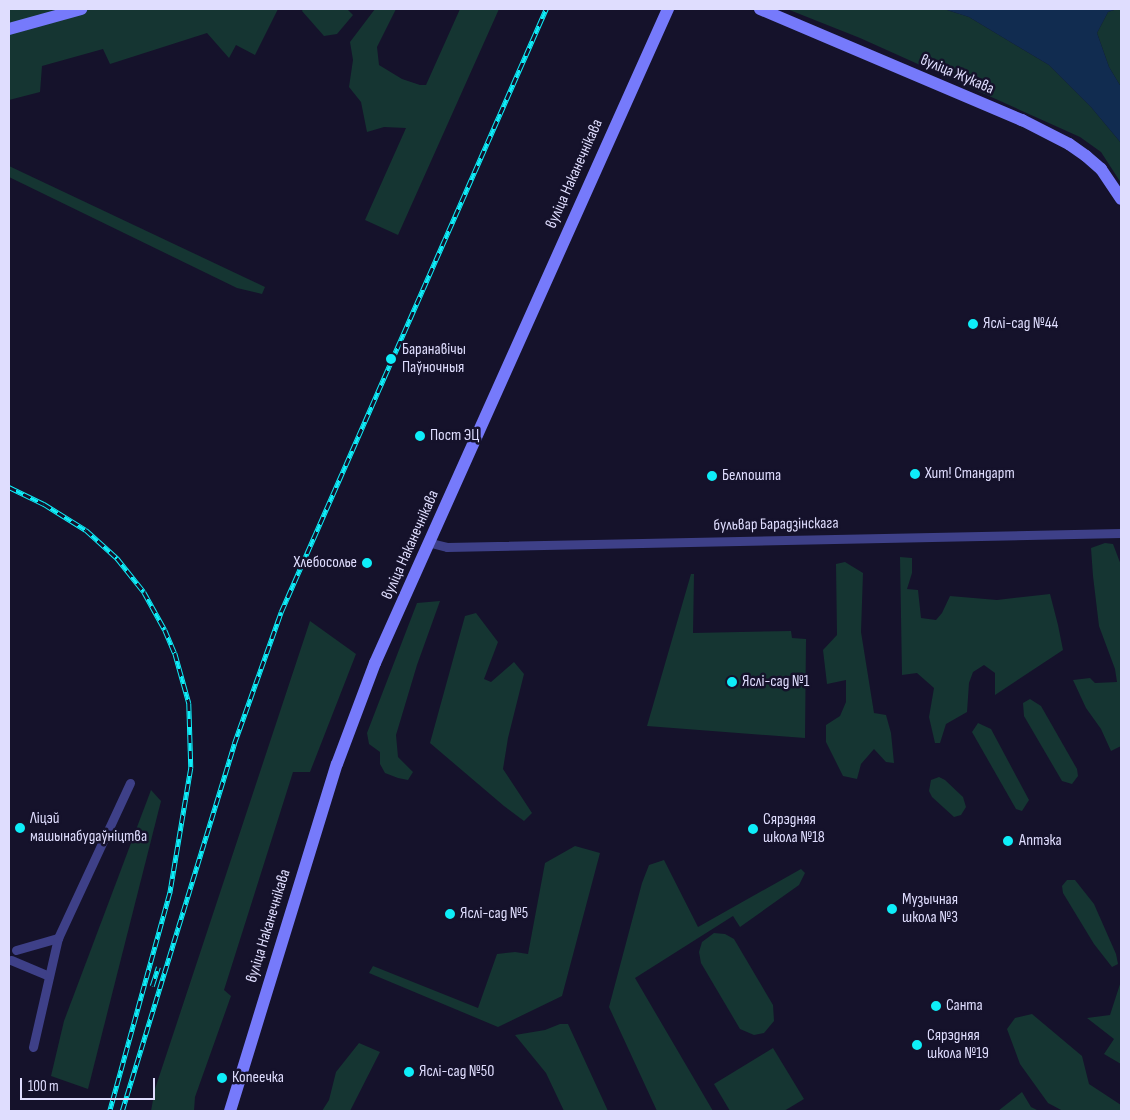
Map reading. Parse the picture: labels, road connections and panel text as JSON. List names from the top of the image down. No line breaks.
{"streets":{"main road":["вуліца Жукава","вуліца Наканечнікава"],"street":["бульвар Барадзінскага"]},"crossings":[["вуліца Наканечнікава","бульвар Барадзінскага"]],"places":["Яслі-сад №44","Баранавічы Паўночныя","Пост ЭЦ","Хит! Стандарт","Белпошта","Хлебосолье","Яслі-сад №1","Ліцэй машынабудаўніцтва","Сярэдняя школа №18","Аптэка","Музычная школа №3","Яслі-сад №5","Санта","Сярэдняя школа №19","Яслі-сад №50","Копеечка"],"scale_bar":"100 m"}
